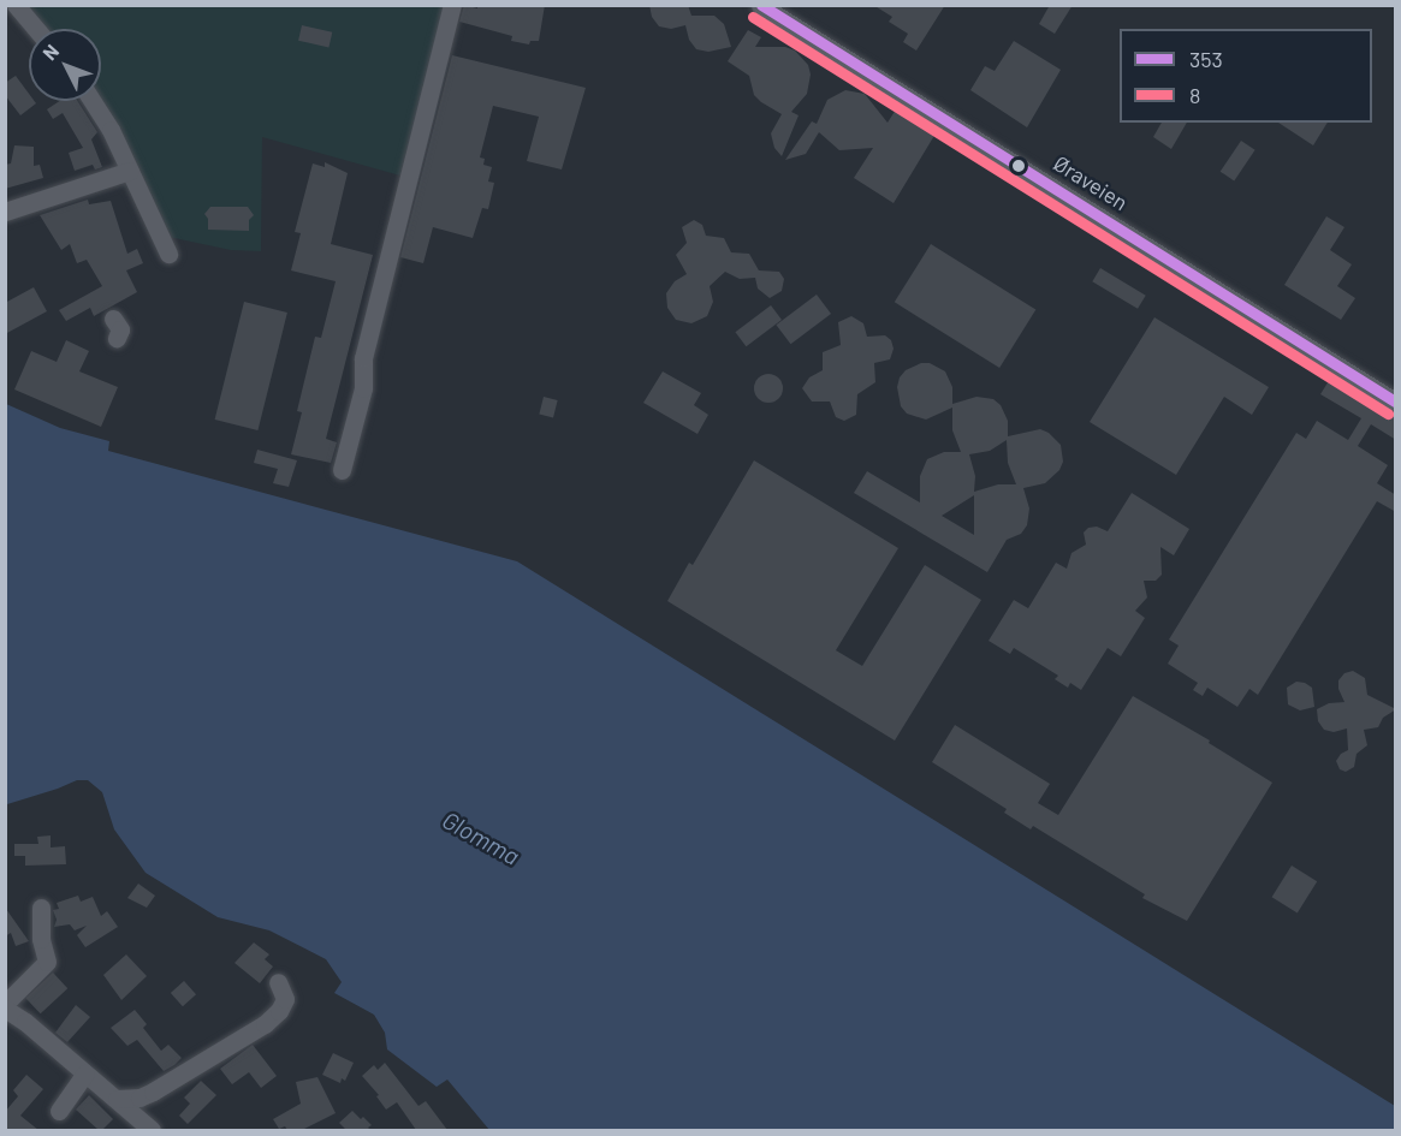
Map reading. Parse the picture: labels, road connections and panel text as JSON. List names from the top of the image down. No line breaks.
{"streets":{"street":["Øraveien"]},"water":["Glomma"],"lines":["transit line 353","transit line 8"],"legend":["353","8"],"north":"top left"}
